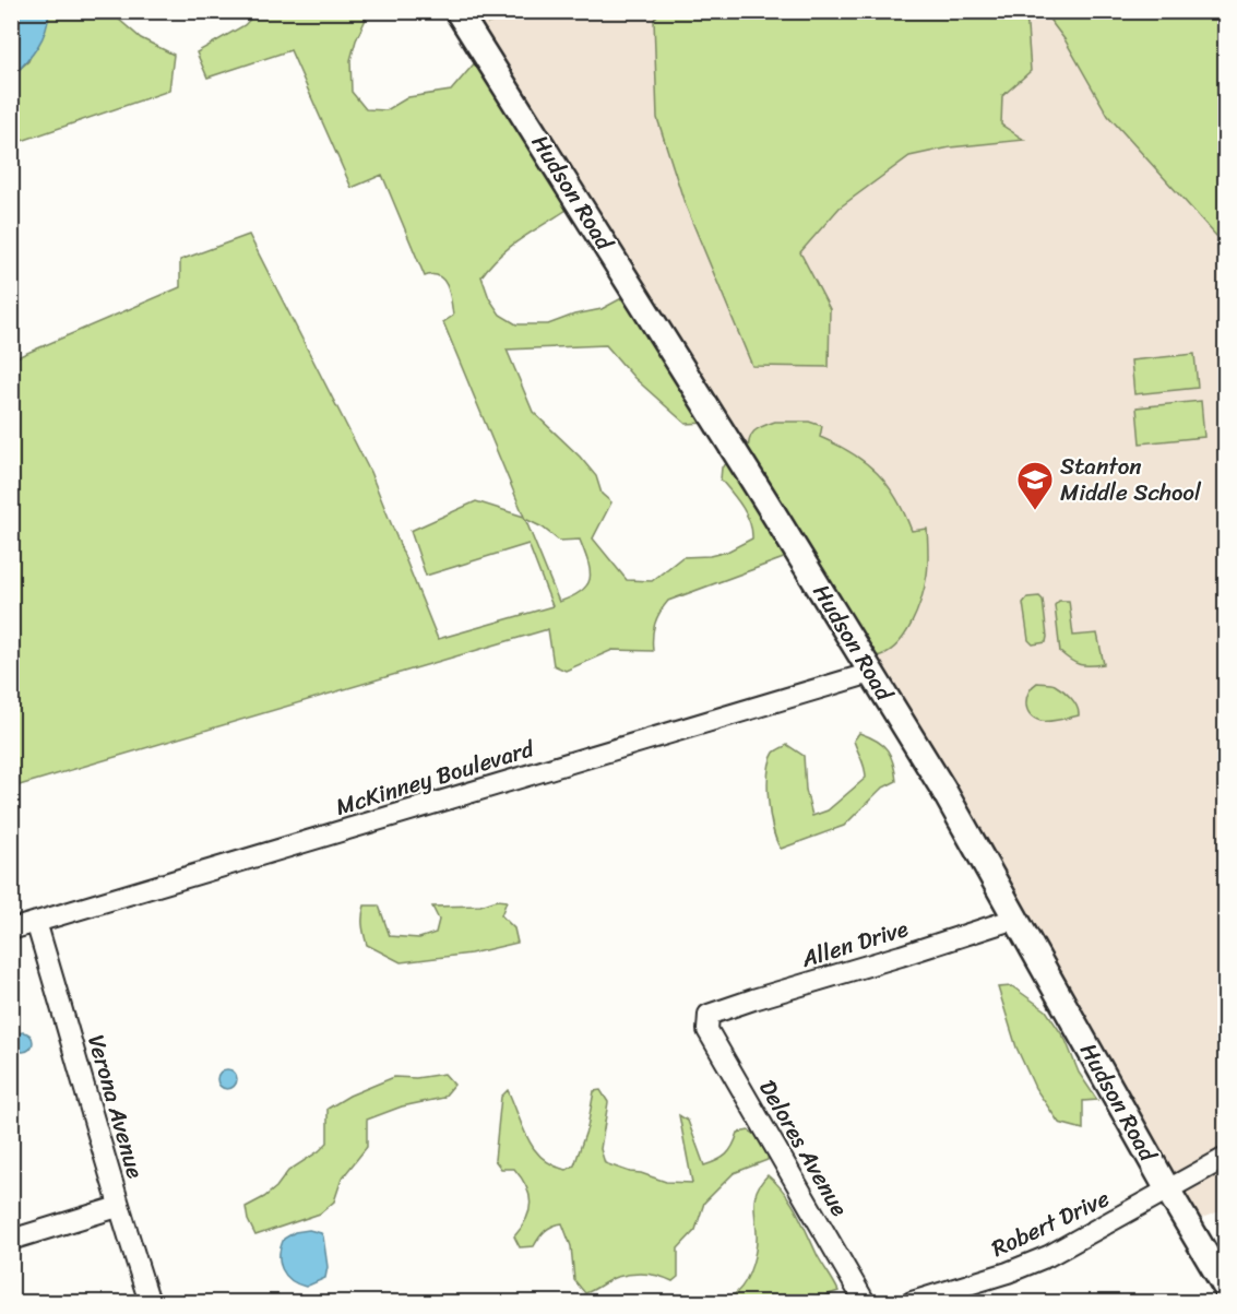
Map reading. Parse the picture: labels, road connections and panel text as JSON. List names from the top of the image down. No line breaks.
{"streets":{"street":["Hudson Road","McKinney Boulevard","Allen Drive","Verona Avenue","Delores Avenue","Robert Drive"]},"crossings":[["Hudson Road","McKinney Boulevard"],["Hudson Road","Allen Drive"],["Hudson Road","Robert Drive"],["McKinney Boulevard","Verona Avenue"],["Allen Drive","Delores Avenue"]],"places":{"school or university":["Stanton Middle School"]}}
